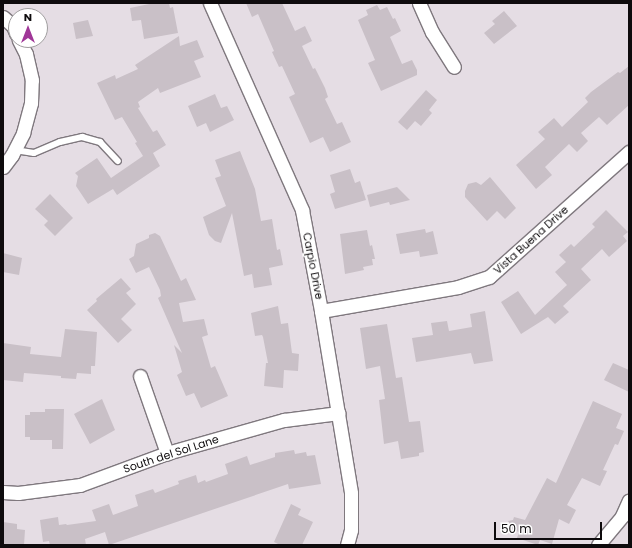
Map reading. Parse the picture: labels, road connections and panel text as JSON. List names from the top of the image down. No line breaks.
{"streets":{"street":["Vista Buena Drive","Carpio Drive","South del Sol Lane"]},"crossings":[["Vista Buena Drive","Carpio Drive"],["Carpio Drive","South del Sol Lane"]],"scale_bar":"50 m","north":"top"}
